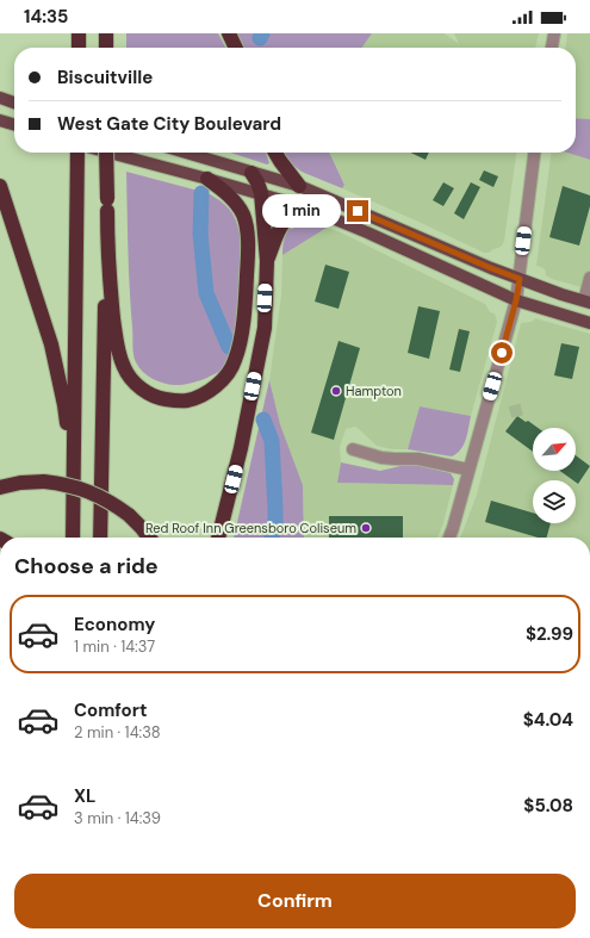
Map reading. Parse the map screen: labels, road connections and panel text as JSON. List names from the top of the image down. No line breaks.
{"places":["Hampton","Red Roof Inn Greensboro Coliseum"],"north":"top right","page":{"status":"14:35","banner":["Biscuitville","West Gate City Boulevard"],"bubble":"1 min","heading":"Choose a ride","list":[{"name":"Economy","note":"1 min · 14:37","value":"$2.99"},{"name":"Comfort","note":"2 min · 14:38","value":"$4.04"},{"name":"XL","note":"3 min · 14:39","value":"$5.08"}],"buttons":"Confirm"}}
